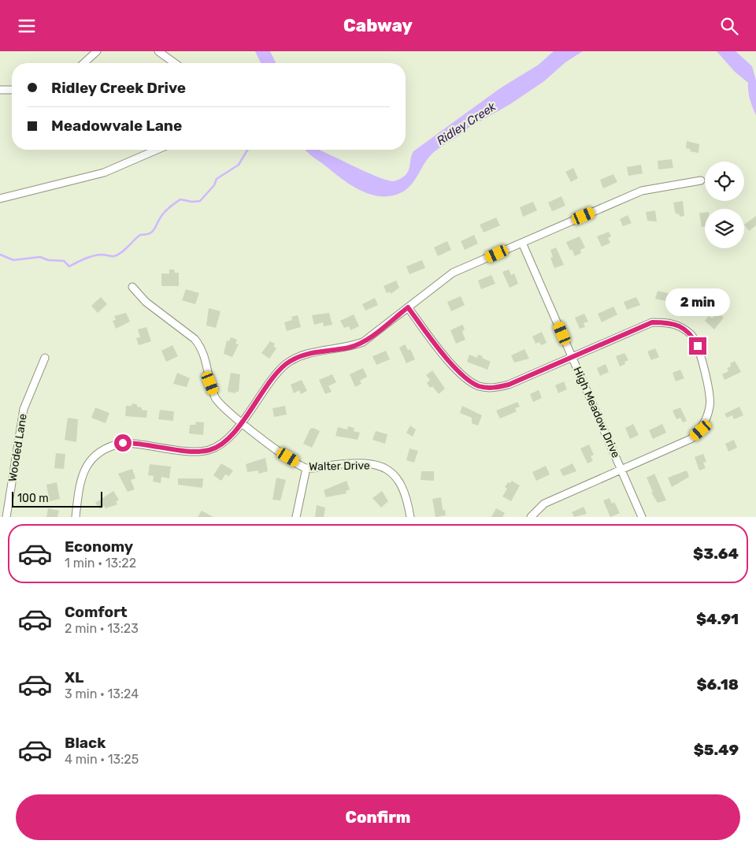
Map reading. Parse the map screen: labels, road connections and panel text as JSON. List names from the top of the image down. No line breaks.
{"streets":{"street":["High Meadow Drive","Wooded Lane","Walter Drive"]},"water":["Ridley Creek"],"scale_bar":"100 m","page":{"header":"Cabway","banner":["Ridley Creek Drive","Meadowvale Lane"],"bubble":"2 min","scale":"100 m","list":[{"name":"Economy","note":"1 min · 13:22","value":"$3.64"},{"name":"Comfort","note":"2 min · 13:23","value":"$4.91"},{"name":"XL","note":"3 min · 13:24","value":"$6.18"},{"name":"Black","note":"4 min · 13:25","value":"$5.49"}],"buttons":"Confirm"}}
